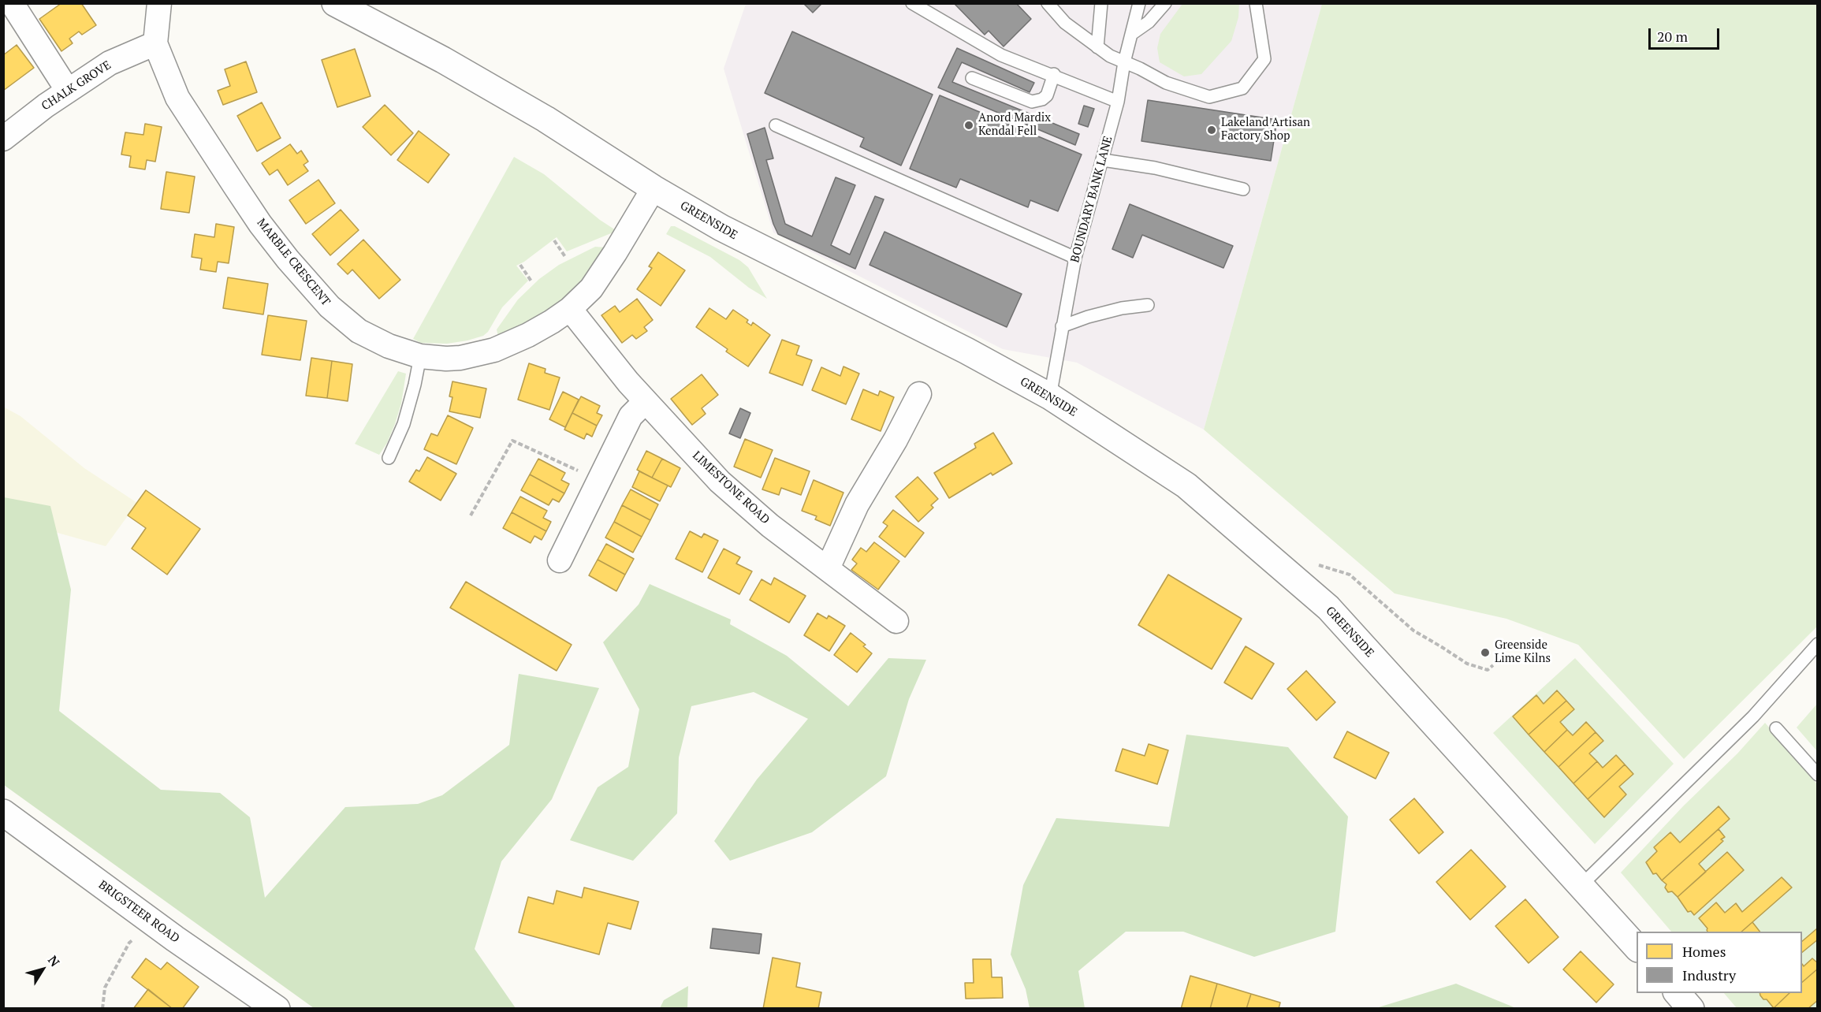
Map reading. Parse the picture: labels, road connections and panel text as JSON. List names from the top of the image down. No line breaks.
{"streets":{"street":["CHALK GROVE","GREENSIDE","MARBLE CRESCENT","LIMESTONE ROAD","BRIGSTEER ROAD"],"lane":["BOUNDARY BANK LANE"]},"crossings":[["CHALK GROVE","MARBLE CRESCENT"],["BOUNDARY BANK LANE","GREENSIDE"],["GREENSIDE","MARBLE CRESCENT"],["MARBLE CRESCENT","LIMESTONE ROAD"]],"places":["Anord Mardix Kendal Fell","Lakeland Artisan Factory Shop","Greenside Lime Kilns"],"legend":["Homes","Industry"],"scale_bar":"20 m","north":"top right"}
